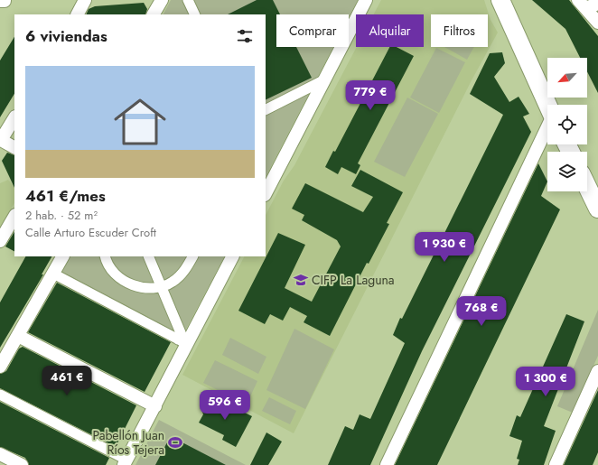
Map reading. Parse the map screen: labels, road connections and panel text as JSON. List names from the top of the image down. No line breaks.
{"places":{"school or university":["CIFP La Laguna"],"sports":["Pabellón Juan Ríos Tejera"]},"north":"bottom left","page":{"chip":["Comprar","Alquilar","Filtros"],"heading":"6 viviendas","list":[{"name":"461 €/mes","note":"2 hab. · 52 m² · Calle Arturo Escuder Croft"}],"price":["779 €","1 930 €","768 €","461 €","1 300 €","596 €"]}}
